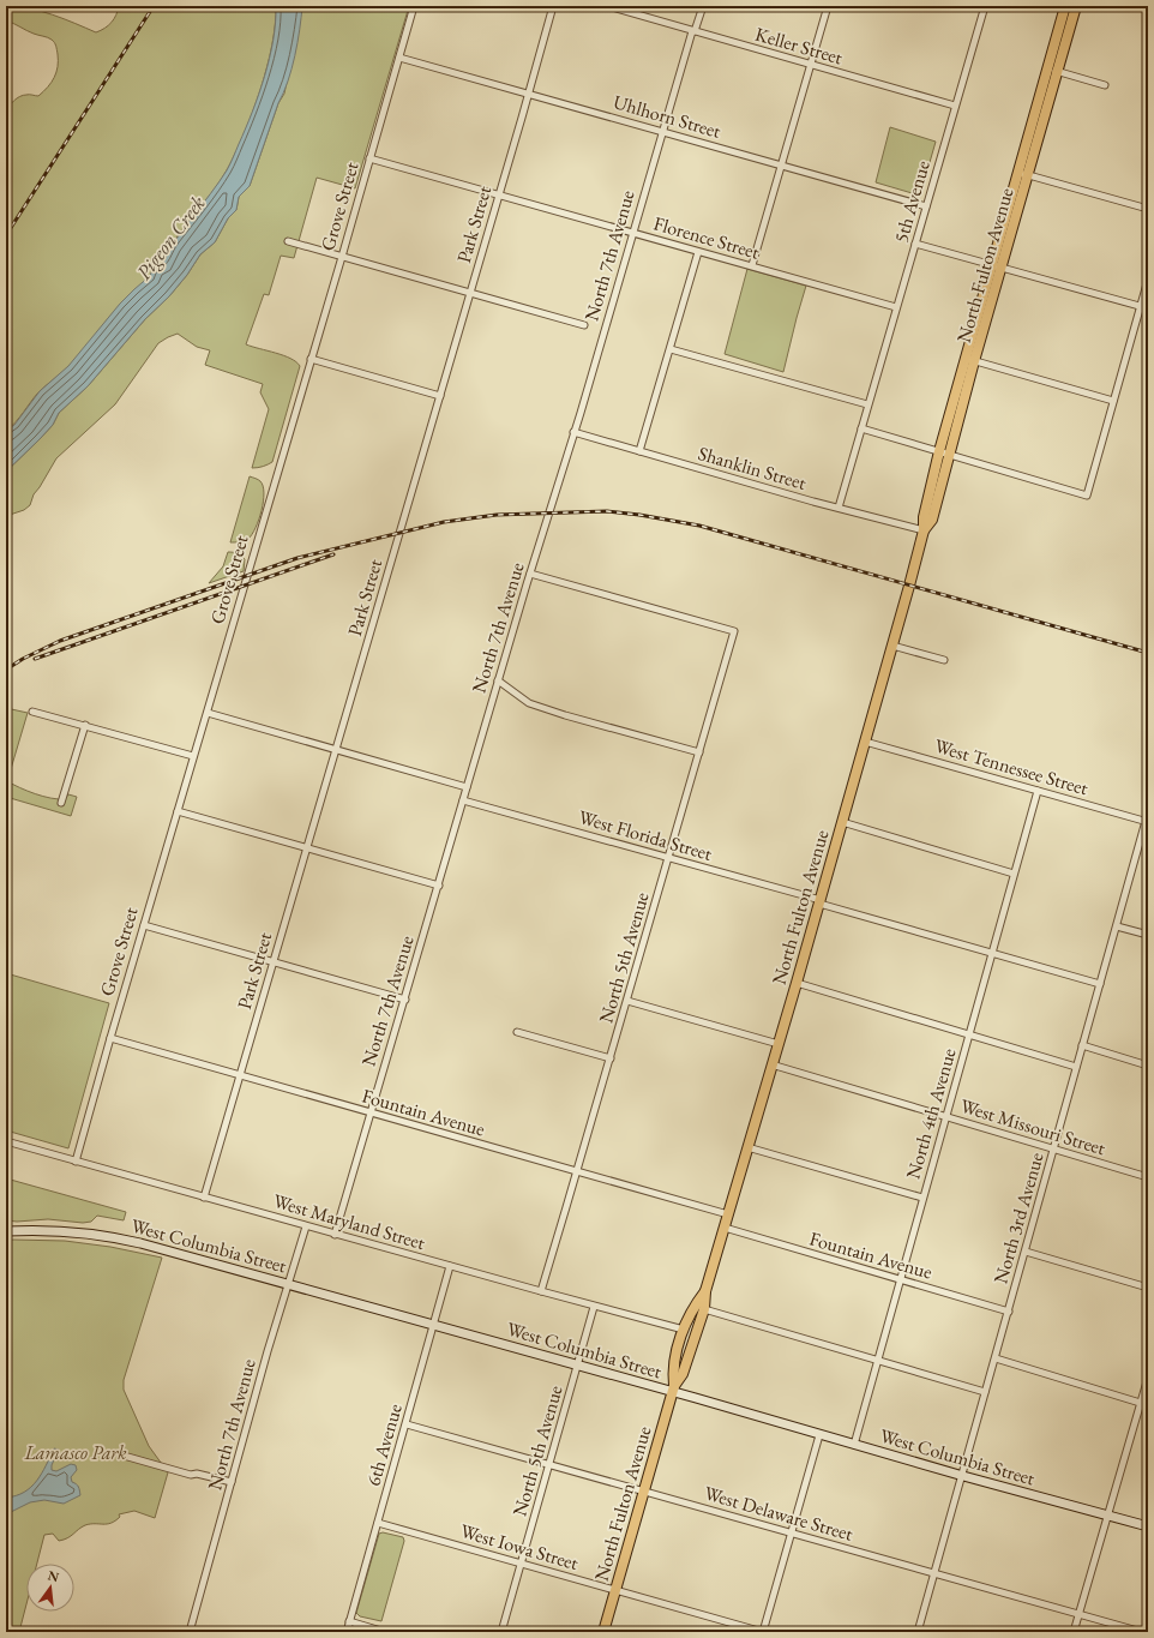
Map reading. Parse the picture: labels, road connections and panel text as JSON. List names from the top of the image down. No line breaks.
{"streets":{"main road":["North Fulton Avenue","West Columbia Street"],"street":["Keller Street","Uhlhorn Street","5th Avenue","Grove Street","Park Street","Florence Street","North 7th Avenue","Shanklin Street","West Tennessee Street","West Florida Street","North 5th Avenue","Fountain Avenue","North 4th Avenue","West Missouri Street","North 3rd Avenue","West Maryland Street","6th Avenue","West Delaware Street","West Iowa Street"]},"crossings":[["Keller Street","5th Avenue"],["Keller Street","North 7th Avenue"],["Uhlhorn Street","5th Avenue"],["Uhlhorn Street","Grove Street"],["Uhlhorn Street","Park Street"],["Uhlhorn Street","North 7th Avenue"],["5th Avenue","Florence Street"],["Grove Street","Florence Street"],["Grove Street","Fountain Avenue"],["Grove Street","West Maryland Street"],["Park Street","Florence Street"],["Park Street","Fountain Avenue"],["Park Street","West Maryland Street"],["Florence Street","North 7th Avenue"],["North 7th Avenue","Shanklin Street"],["North 7th Avenue","West Florida Street"],["North 7th Avenue","North 5th Avenue"],["North 7th Avenue","Fountain Avenue"],["North 7th Avenue","West Maryland Street"],["North 7th Avenue","West Columbia Street"],["North Fulton Avenue","Shanklin Street"],["North Fulton Avenue","West Tennessee Street"],["North Fulton Avenue","West Florida Street"],["North Fulton Avenue","Fountain Avenue"],["North Fulton Avenue","West Missouri Street"],["North Fulton Avenue","West Maryland Street"],["North Fulton Avenue","West Columbia Street"],["North Fulton Avenue","West Delaware Street"],["North Fulton Avenue","West Iowa Street"],["West Tennessee Street","North 4th Avenue"],["West Tennessee Street","North 3rd Avenue"],["West Florida Street","North 5th Avenue"],["West Florida Street","North 4th Avenue"],["West Florida Street","North 3rd Avenue"],["North 5th Avenue","Fountain Avenue"],["North 5th Avenue","West Maryland Street"],["North 5th Avenue","West Columbia Street"],["North 5th Avenue","West Delaware Street"],["North 5th Avenue","West Iowa Street"],["Fountain Avenue","North 4th Avenue"],["Fountain Avenue","North 3rd Avenue"],["North 4th Avenue","West Missouri Street"],["North 4th Avenue","West Columbia Street"],["West Missouri Street","North 3rd Avenue"],["North 3rd Avenue","West Columbia Street"],["North 3rd Avenue","West Delaware Street"],["West Maryland Street","6th Avenue"],["West Columbia Street","6th Avenue"],["6th Avenue","West Delaware Street"],["6th Avenue","West Iowa Street"]],"water":["Pigeon Creek"],"parks":["Lamasco Park"],"north":"top"}
